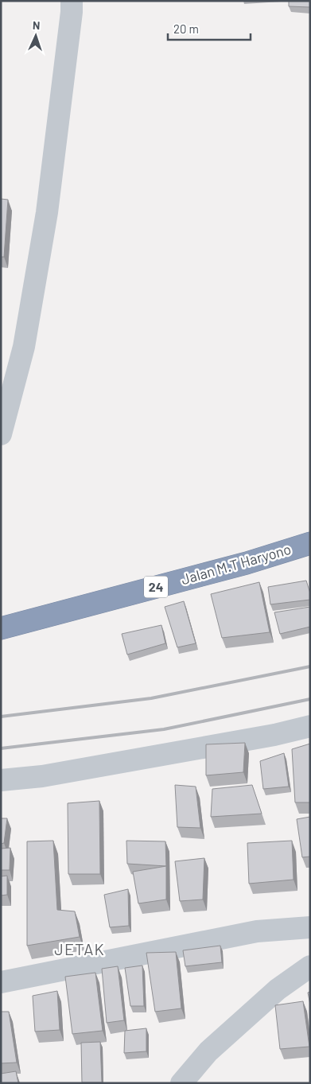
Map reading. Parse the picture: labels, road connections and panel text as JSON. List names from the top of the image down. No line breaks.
{"streets":{"highway":["Jalan M.T Haryono","24"]},"districts":["JETAK"],"scale_bar":"20 m","north":"top"}
